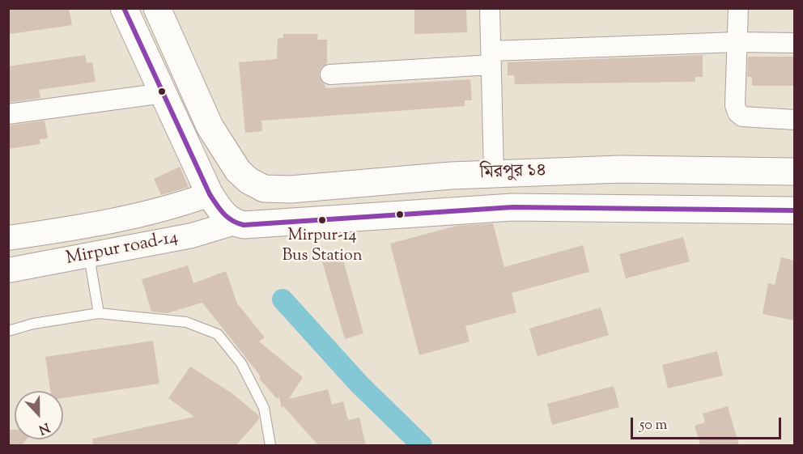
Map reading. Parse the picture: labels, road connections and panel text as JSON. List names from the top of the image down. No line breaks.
{"streets":{"main road":["মিরপুর ১৪","Mirpur road-14"]},"places":["Mirpur-14 Bus Station"],"scale_bar":"50 m","north":"bottom"}
